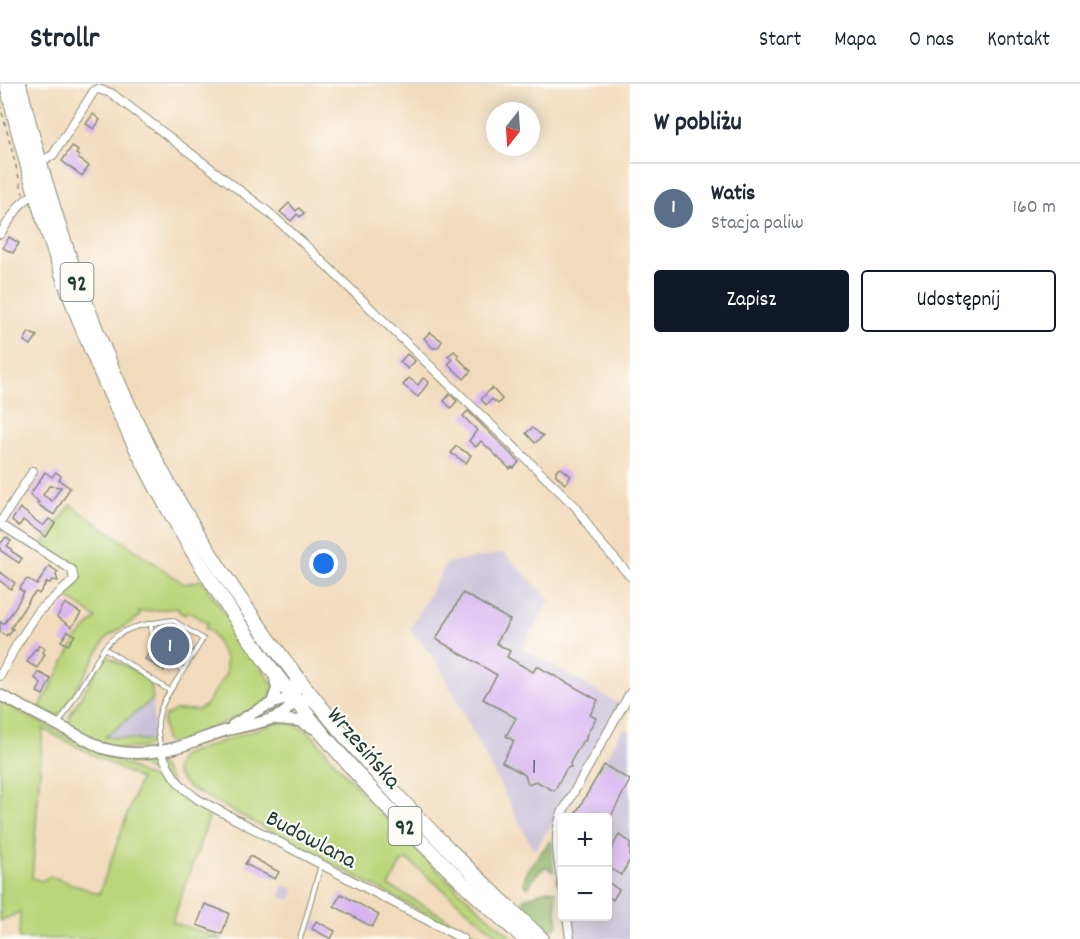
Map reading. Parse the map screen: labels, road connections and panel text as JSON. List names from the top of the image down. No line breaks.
{"streets":{"main road":["92","Wrzesińska"],"street":["Budowlana"]},"crossings":[["92","Wrzesińska"]],"house_numbers":["1"],"north":"bottom","page":{"header":"Strollr","nav":["Start","Mapa","O nas","Kontakt"],"heading":"W pobliżu","list":[{"mark":"1","name":"Watis","note":"Stacja paliw","value":"160 m"}],"buttons":["Zapisz","Udostępnij"],"pins":"1","map_buttons":["+","−"]}}
